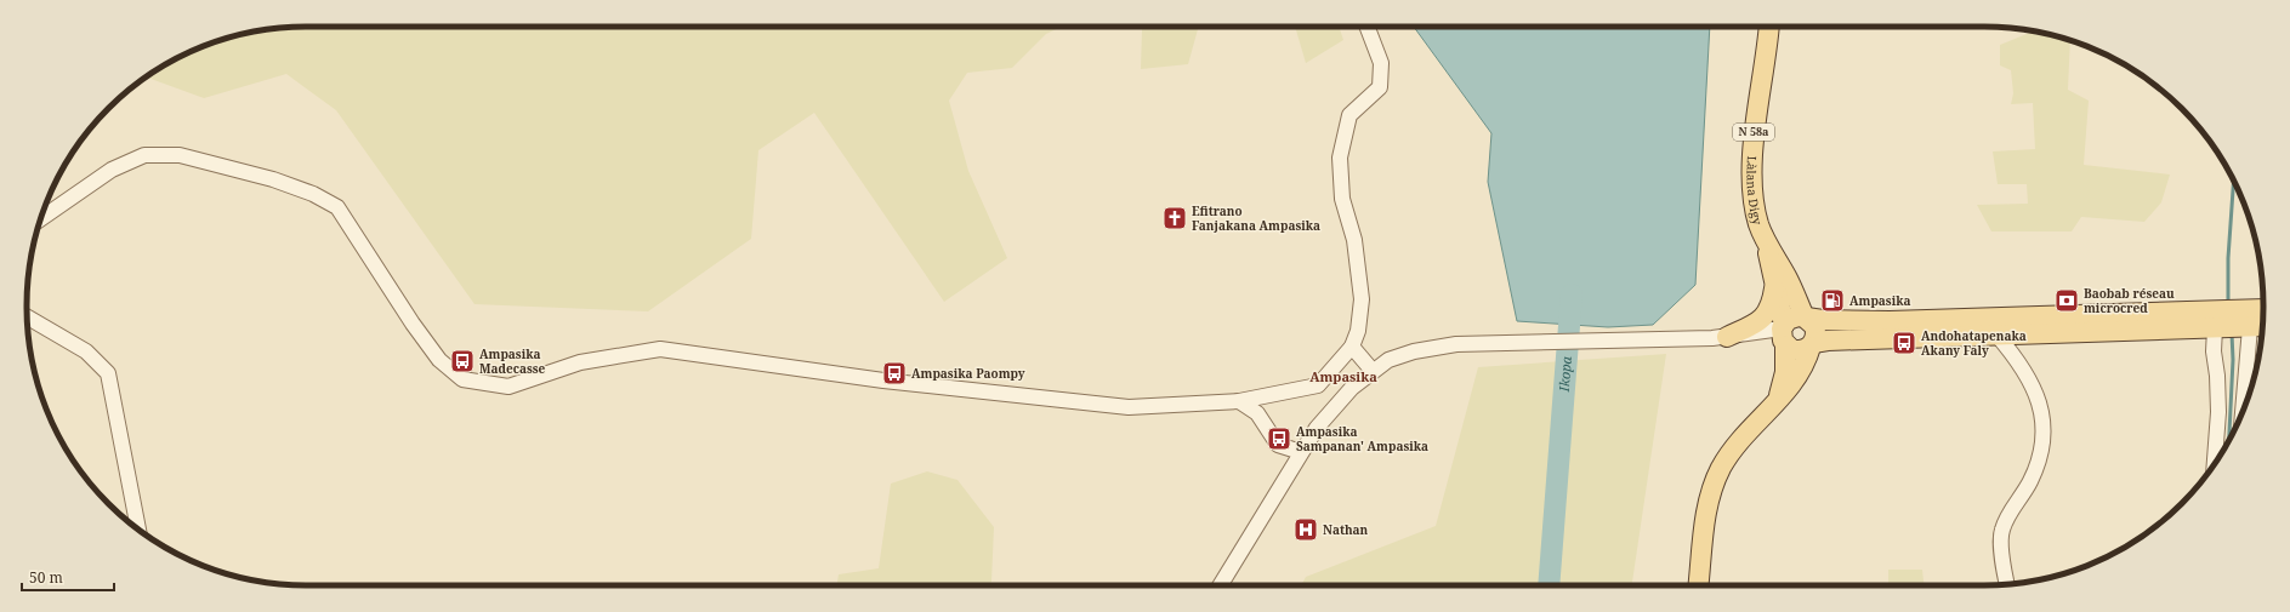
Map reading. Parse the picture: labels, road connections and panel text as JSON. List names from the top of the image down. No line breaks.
{"streets":{"main road":["N 58a","Làlana Digy"]},"crossings":[["N 58a","Làlana Digy"]],"districts":["Ampasika"],"water":["Ikopa"],"places":{"church":["Efitrano Fanjakana Ampasika"],"fuel station":["Ampasika"],"bank":["Baobab réseau microcred"],"bus stop":["Andohatapenaka Akany Faly","Ampasika Madecasse","Ampasika Paompy","Ampasika Sampanan' Ampasika"],"hospital":["Nathan"]},"scale_bar":"50 m"}
